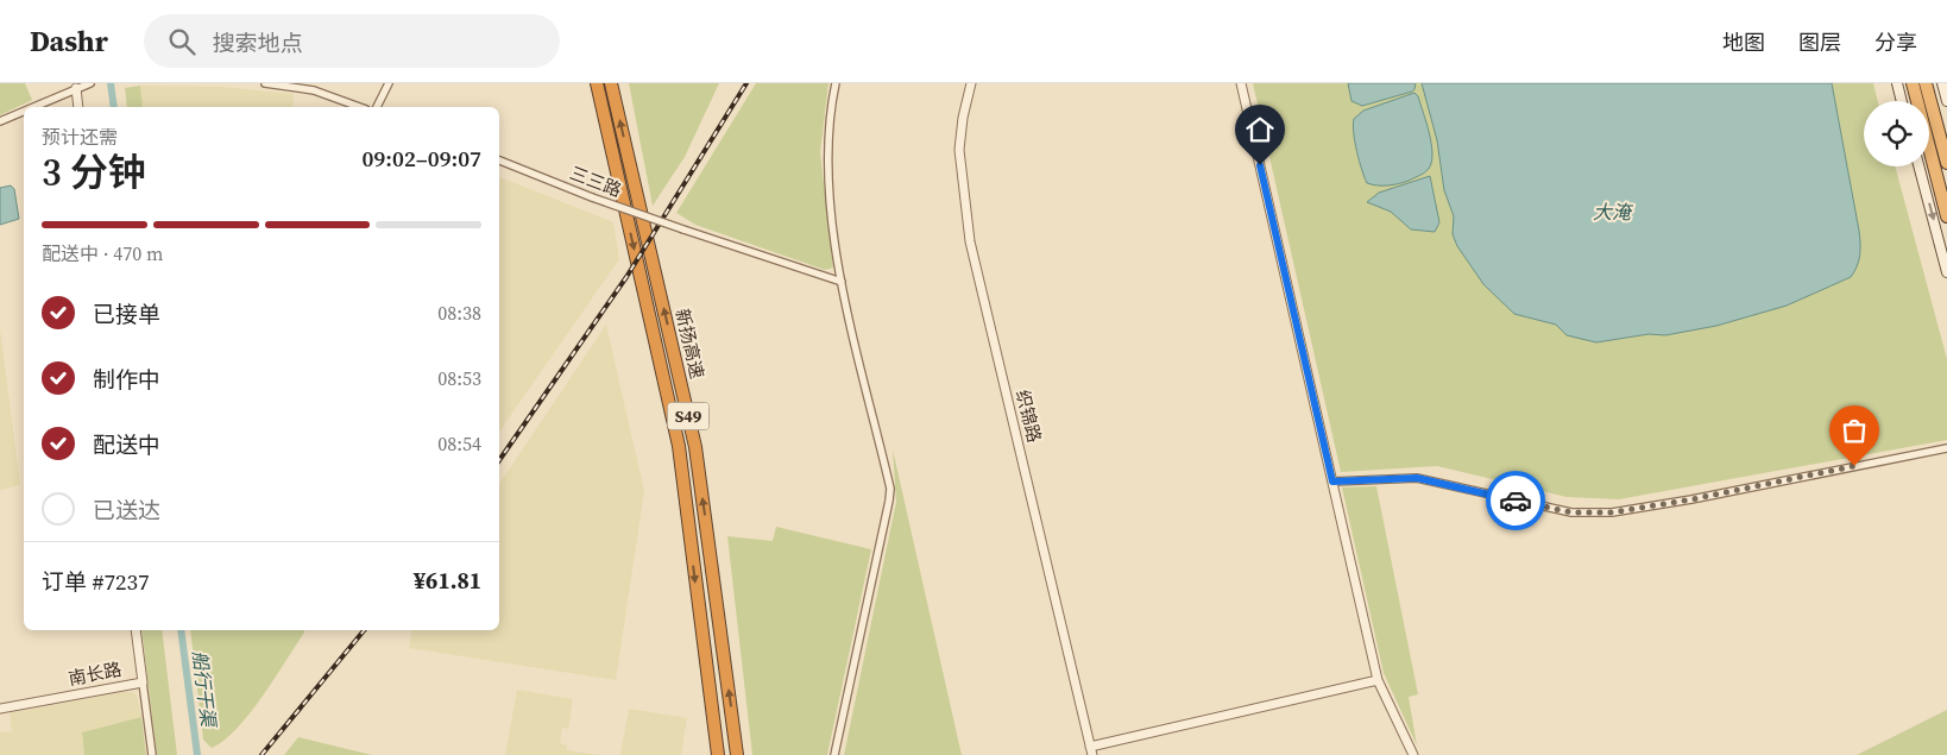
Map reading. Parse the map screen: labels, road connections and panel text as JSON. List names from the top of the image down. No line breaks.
{"streets":{"highway":["新扬高速","S49"],"street":["三三路","织锦路","南长路"]},"water":["大淹","船行干渠"],"page":{"header":"Dashr","search":"搜索地点","nav":["地图","图层","分享"],"heading":["3 分钟","预计还需","09:02–09:07"],"panel":["订单 #7237","¥61.81"],"bar":"配送中 · 470 m","list":[["已接单","08:38"],["制作中","08:53"],["配送中","08:54"],"已送达"]}}
